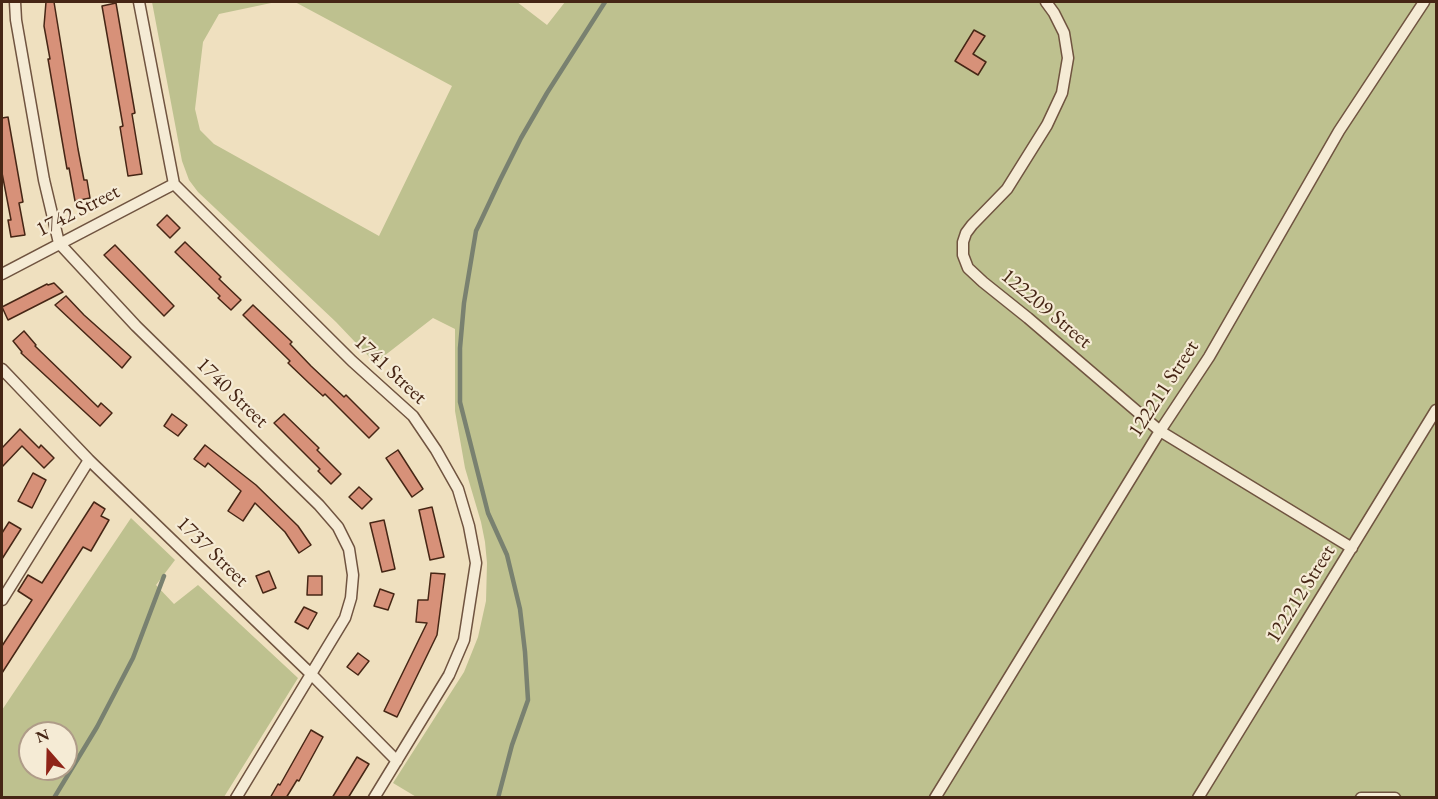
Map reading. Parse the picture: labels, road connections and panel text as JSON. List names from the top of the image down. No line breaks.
{"streets":{"street":["1742 Street","122209 Street","1741 Street","122211 Street","1740 Street","1737 Street","122212 Street"]},"crossings":[["1742 Street","1741 Street"],["1742 Street","1740 Street"],["122209 Street","122211 Street"],["122209 Street","122212 Street"],["1741 Street","1737 Street"],["1740 Street","1737 Street"]],"north":"top"}
